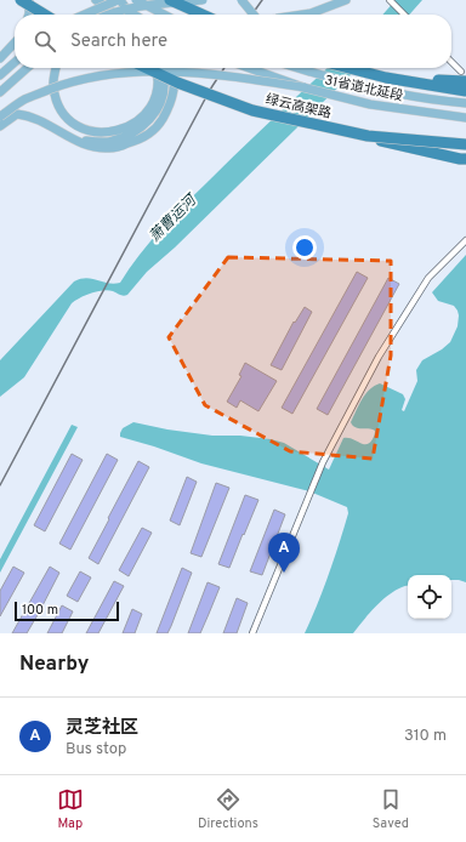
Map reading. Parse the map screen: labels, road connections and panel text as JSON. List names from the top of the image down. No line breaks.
{"streets":{"highway":["绿云高架路"],"main road":["31省道北延段"]},"water":["萧曹运河"],"scale_bar":"100 m","page":{"search":"Search here","pins":"A","scale":"100 m","heading":"Nearby","list":[{"mark":"A","name":"灵芝社区","note":"Bus stop","value":"310 m"}],"nav":["Map","Directions","Saved"]}}
